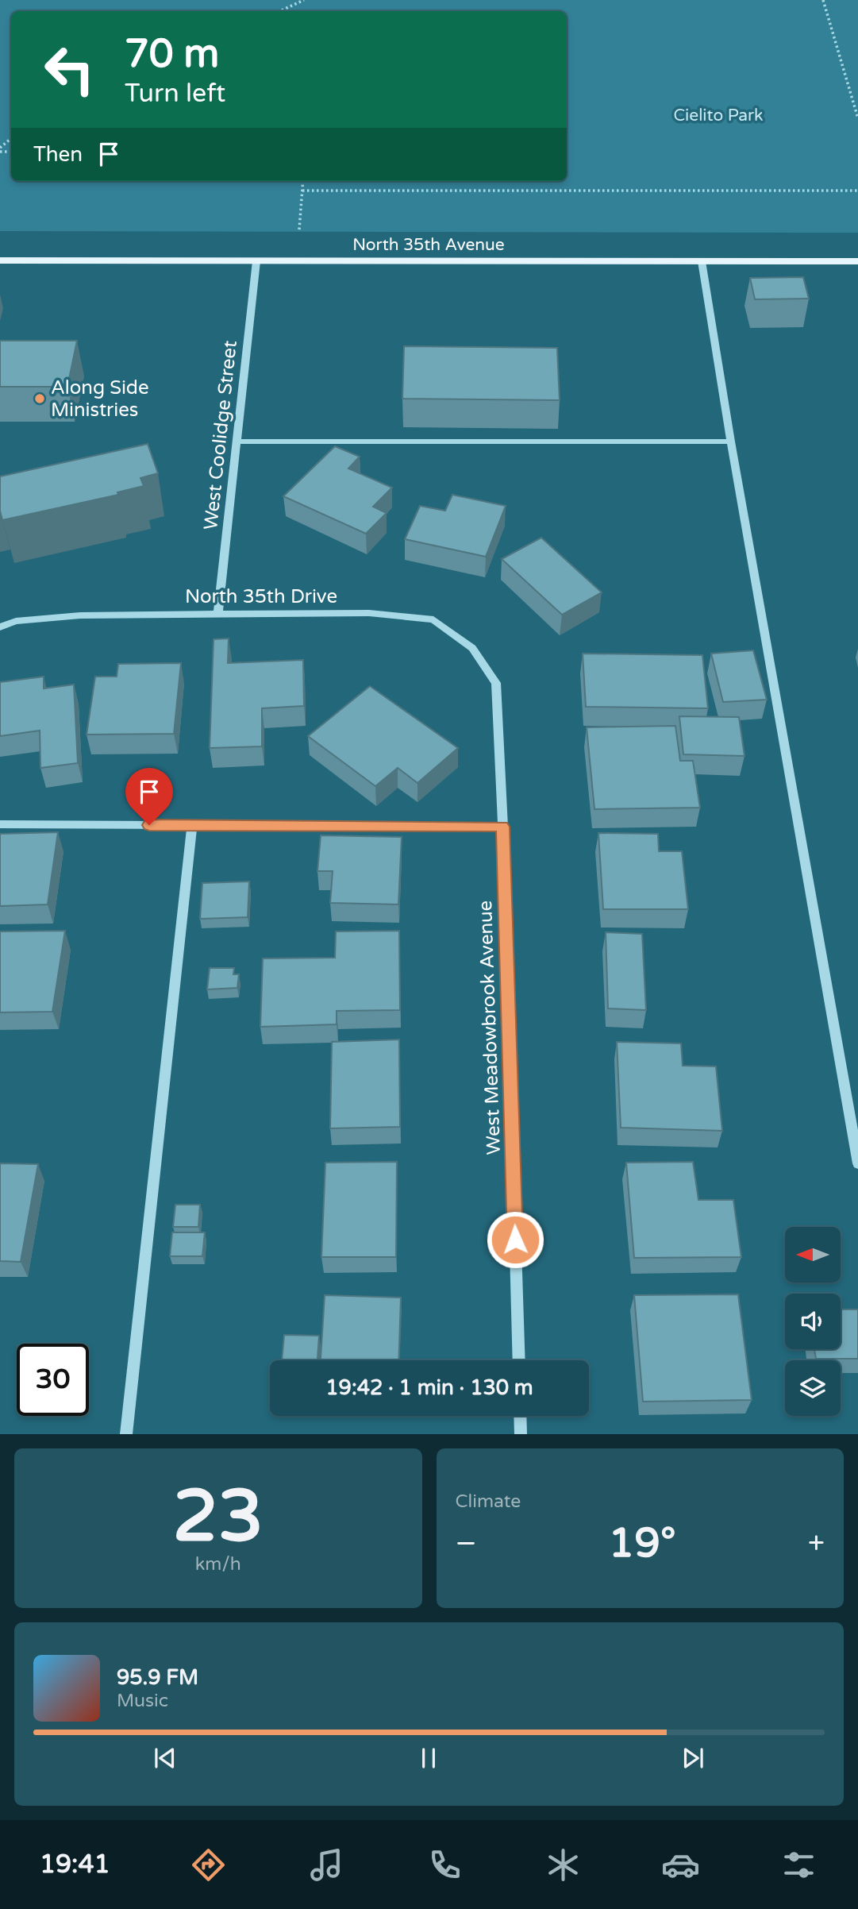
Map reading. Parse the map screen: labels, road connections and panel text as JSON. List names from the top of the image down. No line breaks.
{"streets":{"main road":["North 35th Avenue"],"street":["West Coolidge Street","North 35th Drive","West Meadowbrook Avenue"]},"crossings":[["North 35th Avenue","West Coolidge Street"],["West Coolidge Street","North 35th Drive"],["North 35th Drive","West Meadowbrook Avenue"]],"parks":["Cielito Park"],"places":["Along Side Ministries"],"north":"left","page":{"turn":["70 m","Turn left"],"then":"Then","limit":"30","trip":"19:42 · 1 min · 130 m","tile":[["23","km/h"],"Climate"],"heat":["−","19°","+"],"song":["95.9 FM","Music"],"tabs":"19:41"}}
